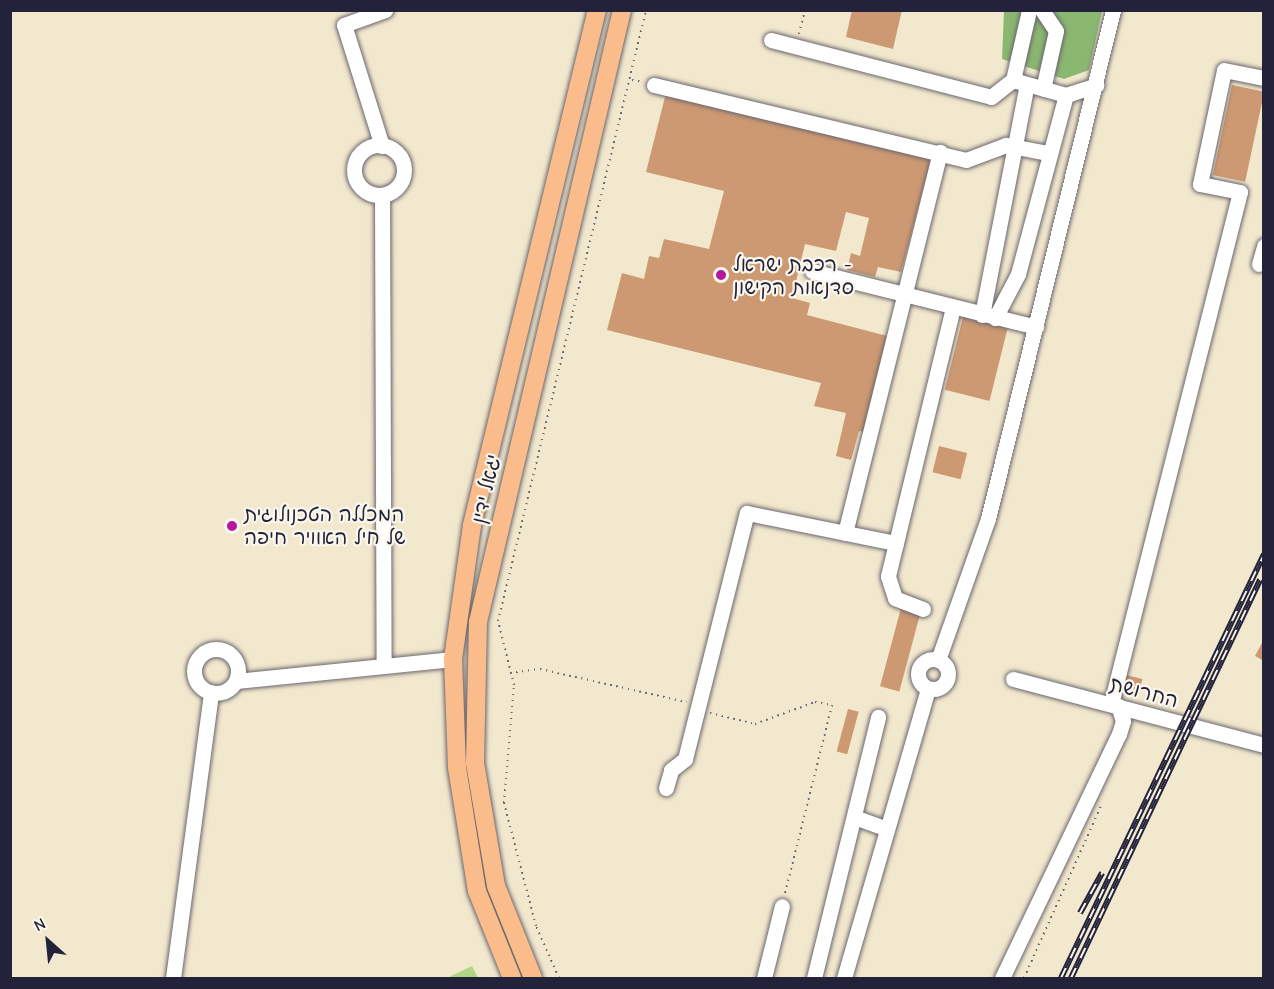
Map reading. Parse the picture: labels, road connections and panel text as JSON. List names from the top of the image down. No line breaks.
{"streets":{"main road":["יגאל ידין"],"street":["החרושת"]},"places":["רכבת ישראל - סדנאות הקישון","המכללה הטכנולוגית של חיל האוויר חיפה"],"north":"top left"}
